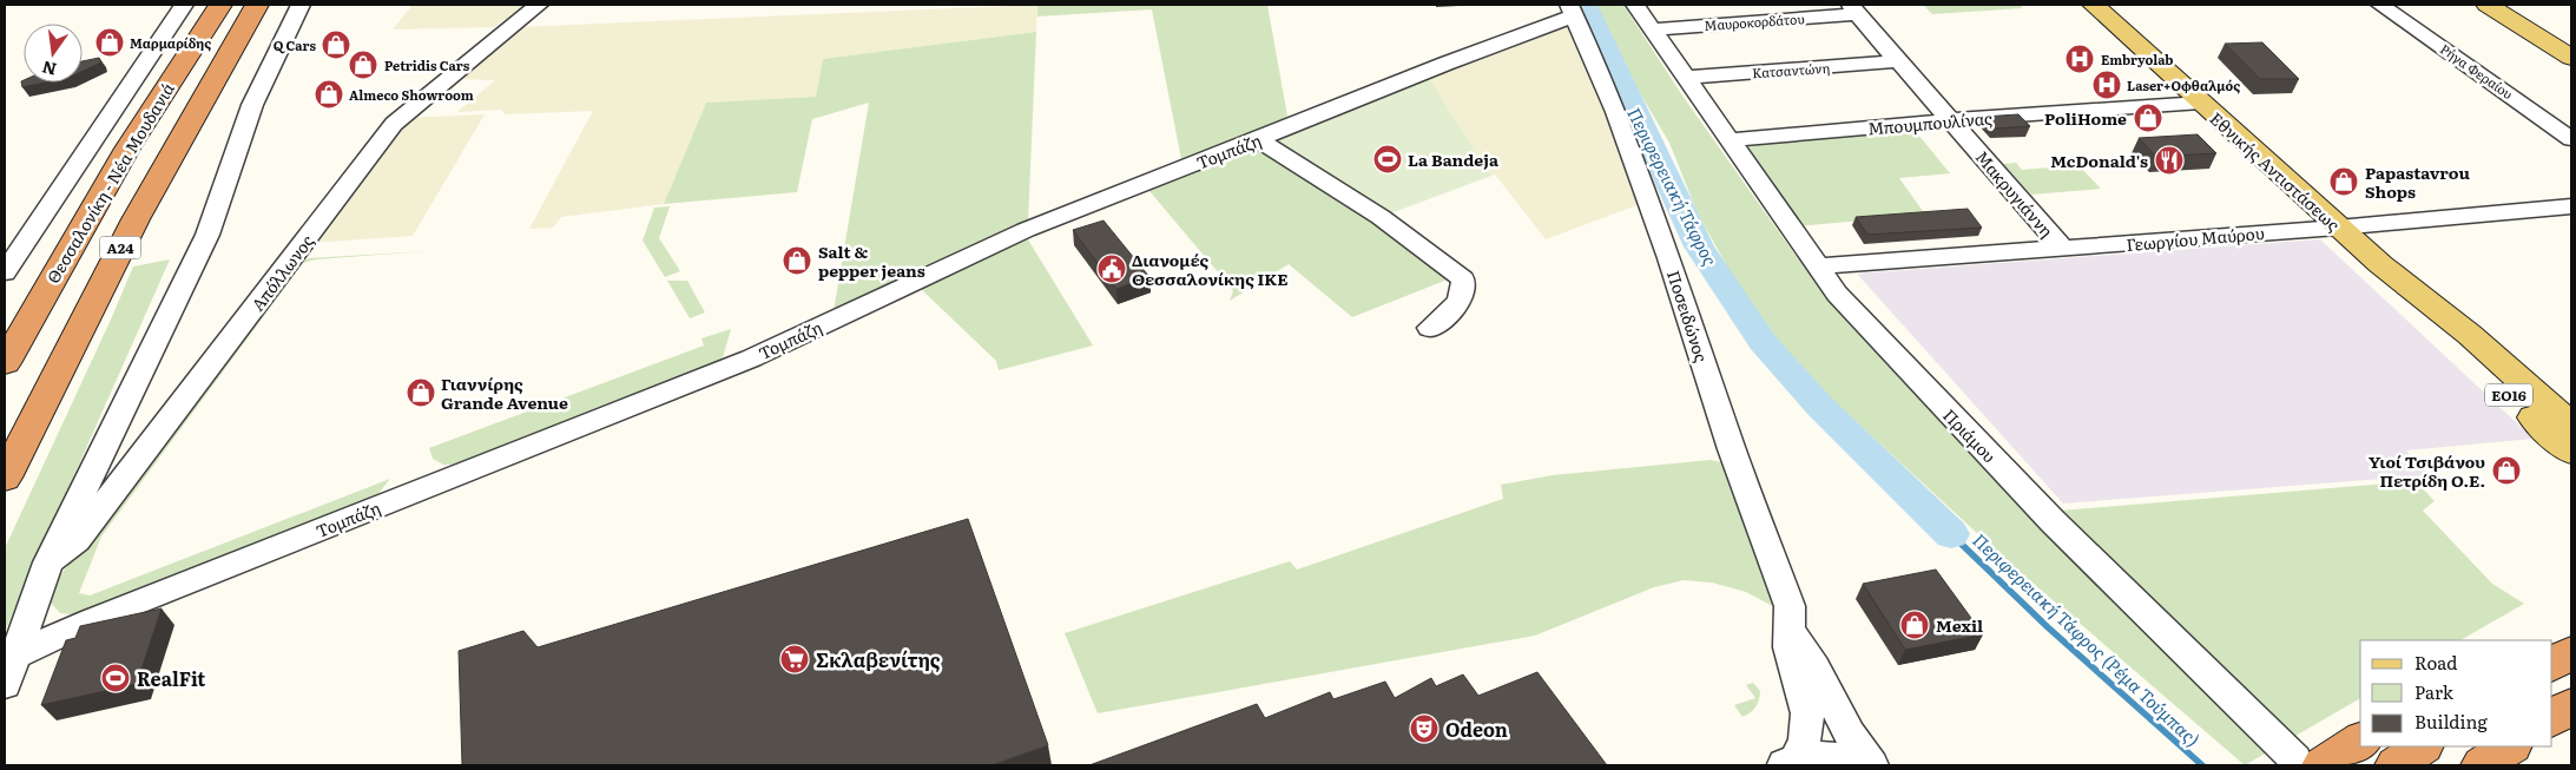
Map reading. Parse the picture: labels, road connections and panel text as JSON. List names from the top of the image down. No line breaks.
{"streets":{"highway":["Θεσσαλονίκη - Νέα Μουδανιά","Α24"],"main road":["Εθνικής Αντιστάσεως","ΕΟ16"],"street":["Μαυροκορδάτου","Κατσαντώνη","Ρήγα Φεραίου","Μπουμπουλίνας","Τομπάζη","Μακρυγιάννη","Γεωργίου Μαύρου","Απόλλωνος","Ποσειδώνος","Πριάμου"]},"crossings":[["Μαυροκορδάτου","Μακρυγιάννη"],["Μαυροκορδάτου","Πριάμου"],["Κατσαντώνη","Μακρυγιάννη"],["Κατσαντώνη","Πριάμου"],["Μπουμπουλίνας","Εθνικής Αντιστάσεως"],["Μπουμπουλίνας","Μακρυγιάννη"],["Μπουμπουλίνας","Πριάμου"],["Τομπάζη","Ποσειδώνος"],["Εθνικής Αντιστάσεως","Γεωργίου Μαύρου"],["Μακρυγιάννη","Γεωργίου Μαύρου"],["Γεωργίου Μαύρου","Πριάμου"]],"water":["Περιφερειακή Τάφρος","Περιφερειακή Τάφρος (Ρέμα Τούμπας)"],"places":{"shop":["Μαρμαρίδης","Q Cars","Petridis Cars","Almeco Showroom","PoliHome","Papastavrou Shops","Salt & pepper jeans","Γιαννίρης Grande Avenue","Υιοί Τσιβάνου Πετρίδη Ο.Ε.","Mexil"],"hospital":["Embryolab","Laser+Οφθαλμός"],"sports":["La Bandeja","RealFit"],"restaurant":["McDonald's"],"public building":["Διανομές Θεσσαλονίκης ΙΚΕ"],"supermarket":["Σκλαβενίτης"],"theatre":["Odeon"]},"legend":["Road","Park","Building"],"north":"bottom"}
